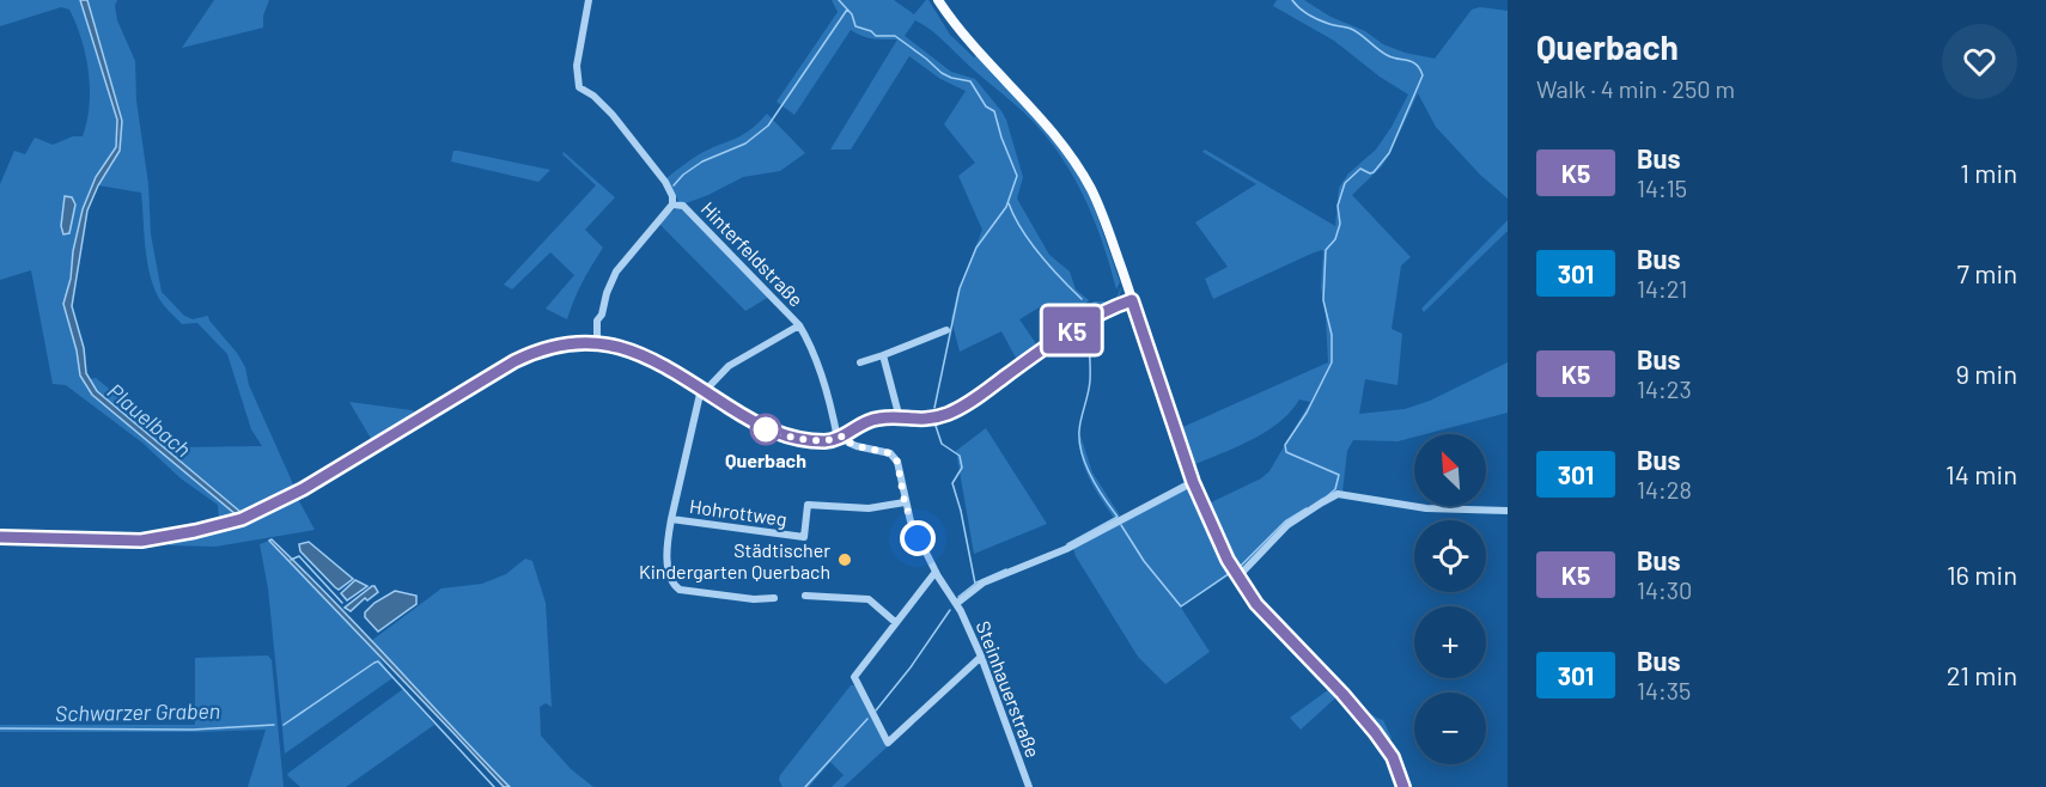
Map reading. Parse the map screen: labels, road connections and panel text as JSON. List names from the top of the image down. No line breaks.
{"streets":{"street":["Hinterfeldstraße","Hohrottweg","Steinhauerstraße"]},"crossings":[["Hinterfeldstraße","Steinhauerstraße"],["Hohrottweg","Steinhauerstraße"]],"water":["Plauelbach","Schwarzer Graben"],"places":["Querbach","Städtischer Kindergarten Querbach"],"lines":["bus line K5"],"north":"top left","page":{"on_map":"K5","heading":["Querbach","Walk · 4 min · 250 m"],"list":[{"mark":"K5","name":"Bus","note":"14:15","value":"1 min"},{"mark":"301","name":"Bus","note":"14:21","value":"7 min"},{"mark":"K5","name":"Bus","note":"14:23","value":"9 min"},{"mark":"301","name":"Bus","note":"14:28","value":"14 min"},{"mark":"K5","name":"Bus","note":"14:30","value":"16 min"},{"mark":"301","name":"Bus","note":"14:35","value":"21 min"}],"map_buttons":["+","−"]}}
